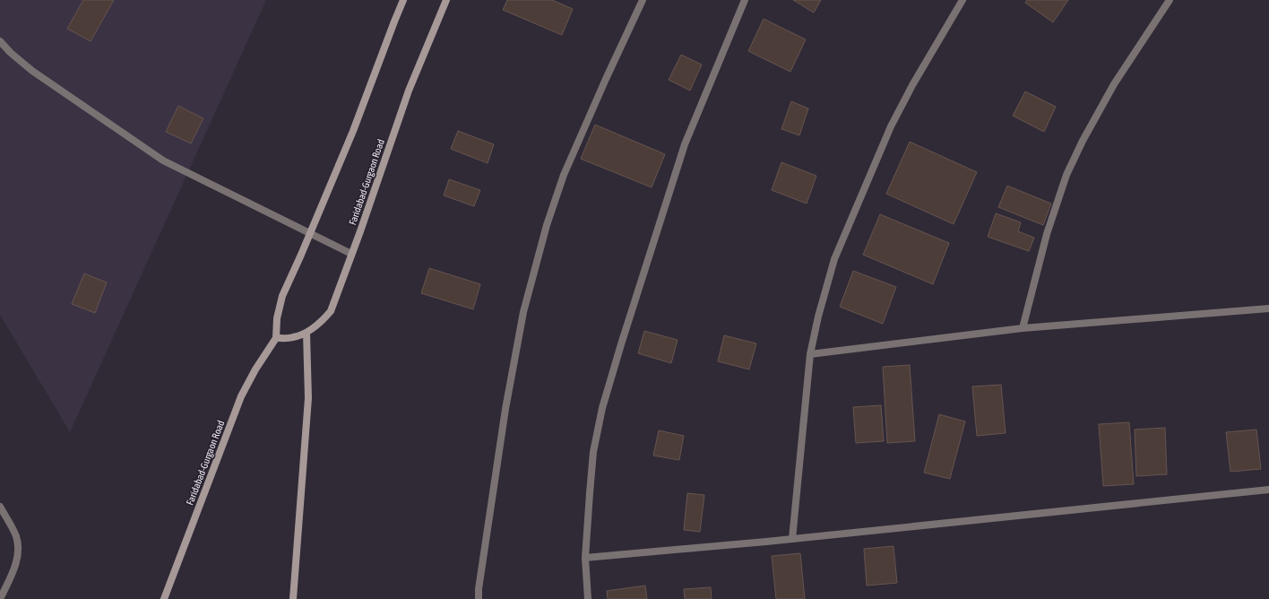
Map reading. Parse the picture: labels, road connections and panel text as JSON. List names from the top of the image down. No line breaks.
{"streets":{"main road":["Faridabad-Gurgaon Road"]}}
